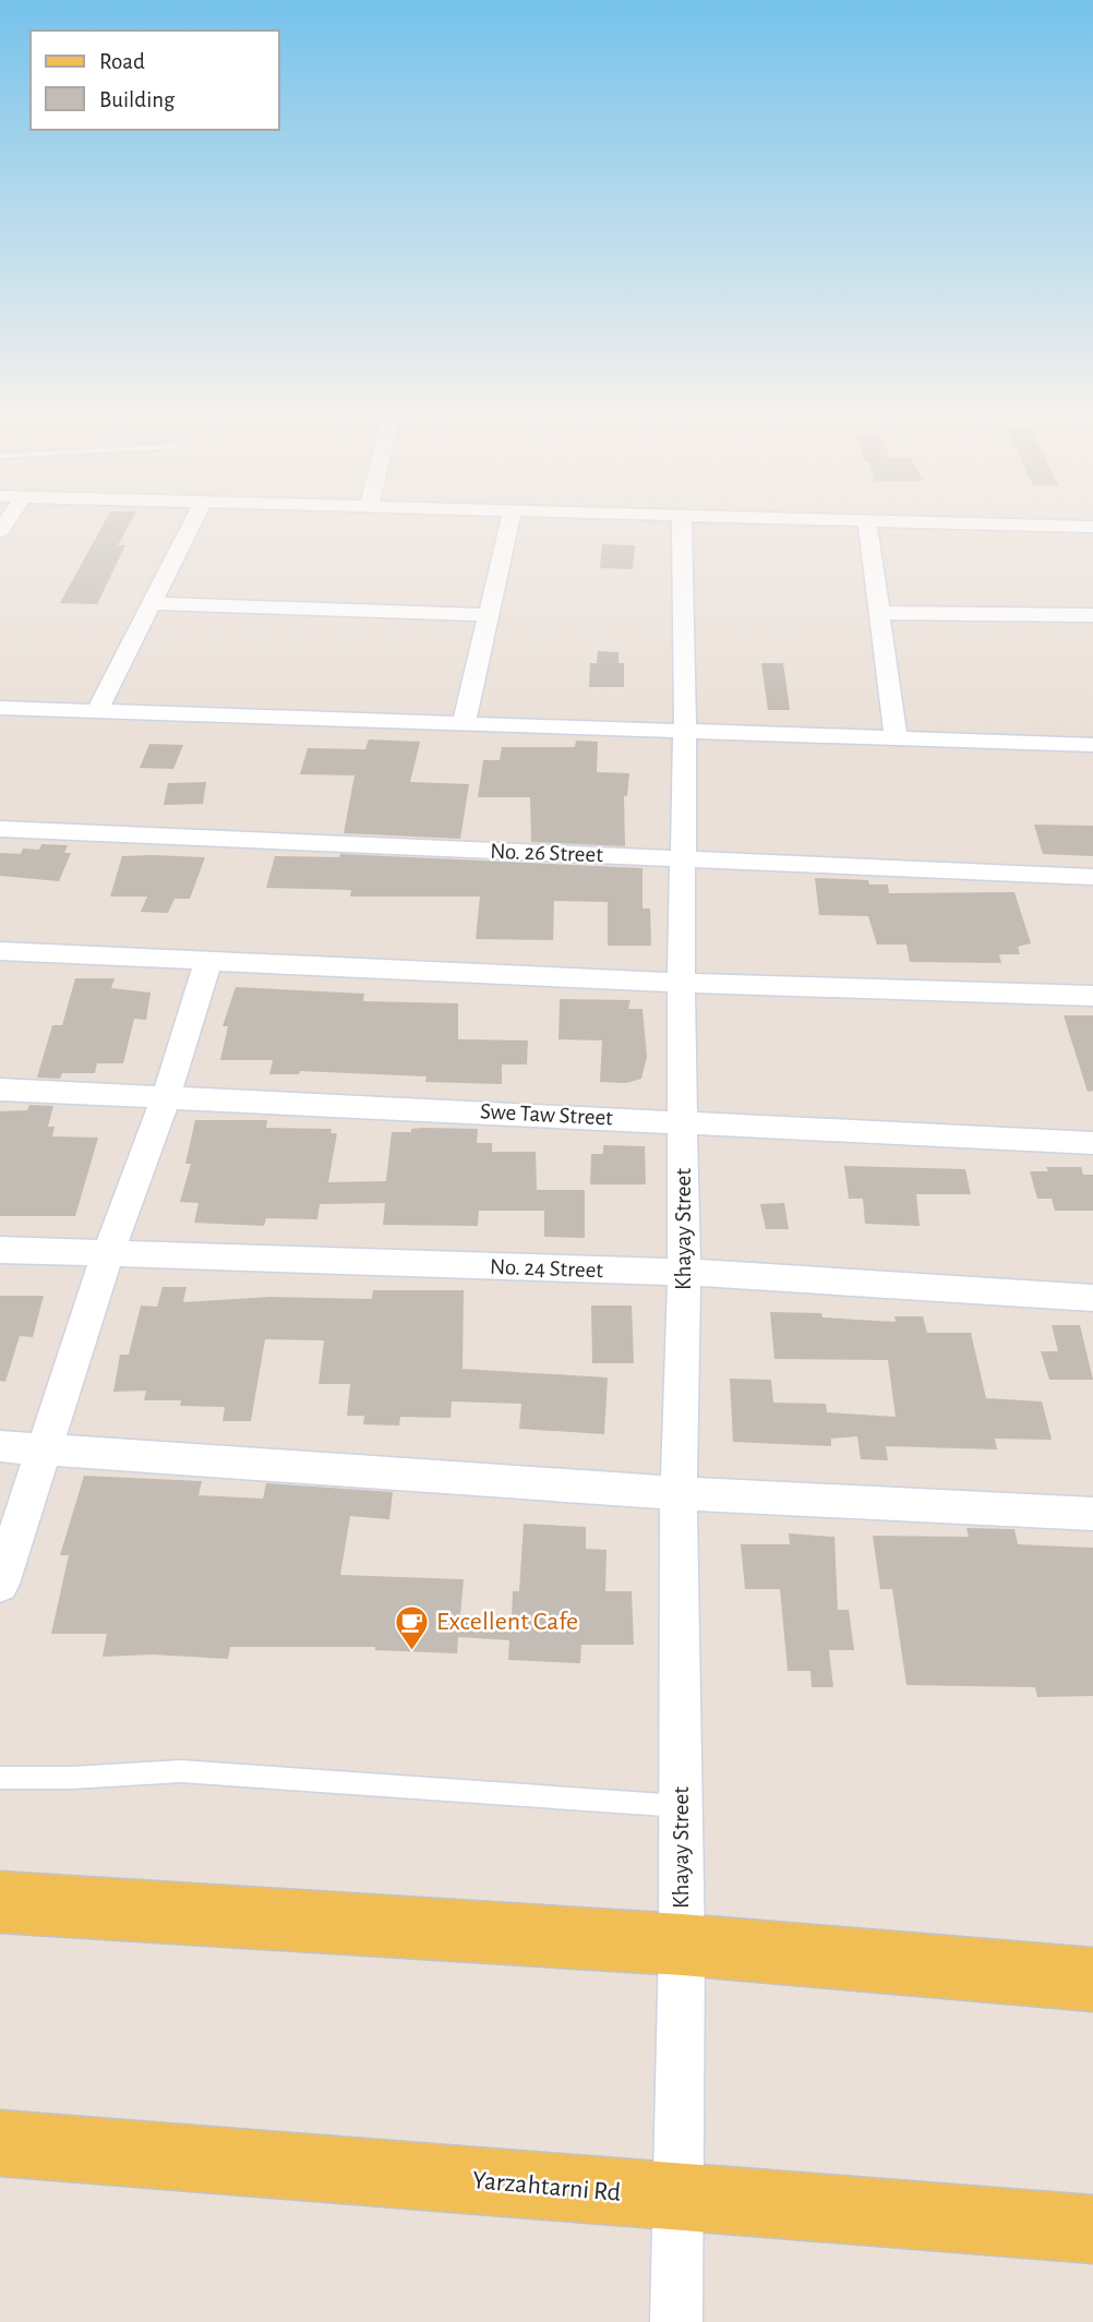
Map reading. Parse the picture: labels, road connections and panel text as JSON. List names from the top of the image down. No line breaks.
{"streets":{"main road":["Yarzahtarni Rd"],"street":["No. 26 Street","Swe Taw Street","Khayay Street","No. 24 Street"]},"crossings":[["No. 26 Street","Khayay Street"],["Swe Taw Street","Khayay Street"],["Khayay Street","No. 24 Street"],["Khayay Street","Yarzahtarni Rd"]],"places":{"cafe":["Excellent Cafe"]},"legend":["Road","Building"]}
